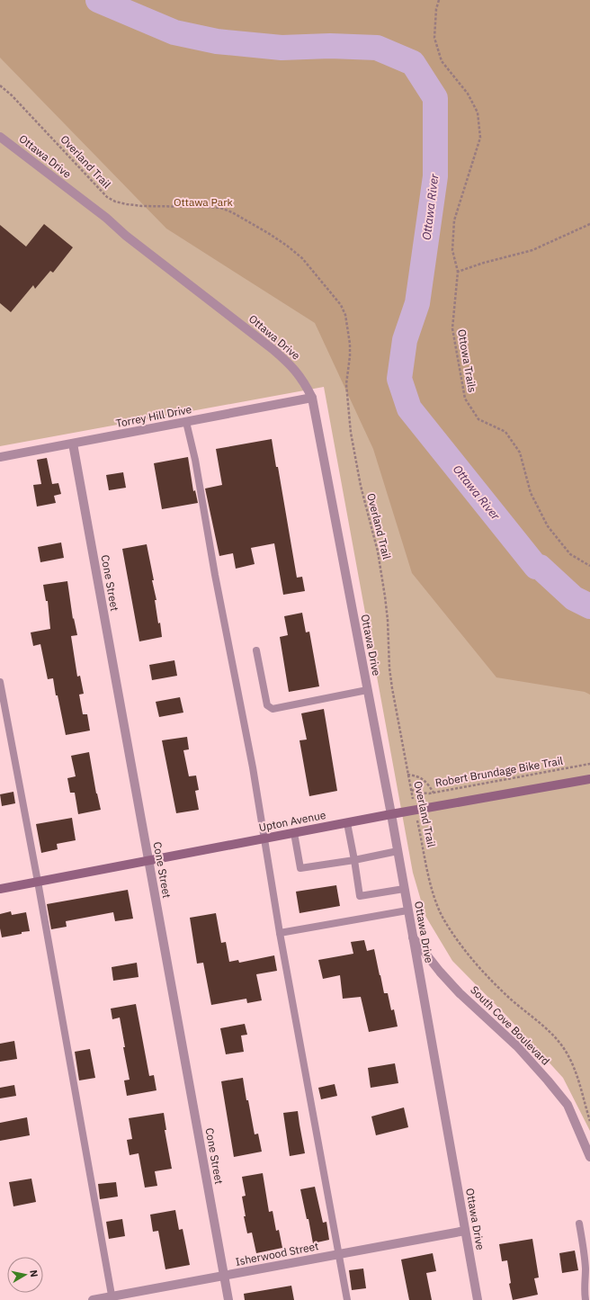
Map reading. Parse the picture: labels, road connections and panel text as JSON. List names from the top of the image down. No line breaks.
{"streets":{"street":["Ottawa Drive","Torrey Hill Drive","Cone Street","Upton Avenue","South Cove Boulevard","Isherwood Street"],"path":["Overland Trail","Ottowa Trails","Robert Brundage Bike Trail"]},"crossings":[["Ottawa Drive","Torrey Hill Drive"],["Ottawa Drive","Upton Avenue"],["Ottawa Drive","South Cove Boulevard"],["Ottawa Drive","Isherwood Street"],["Overland Trail","Robert Brundage Bike Trail"],["Overland Trail","Upton Avenue"],["Torrey Hill Drive","Cone Street"],["Cone Street","Upton Avenue"],["Cone Street","Isherwood Street"]],"water":["Ottawa River"],"parks":["Ottawa Park"],"north":"right"}
